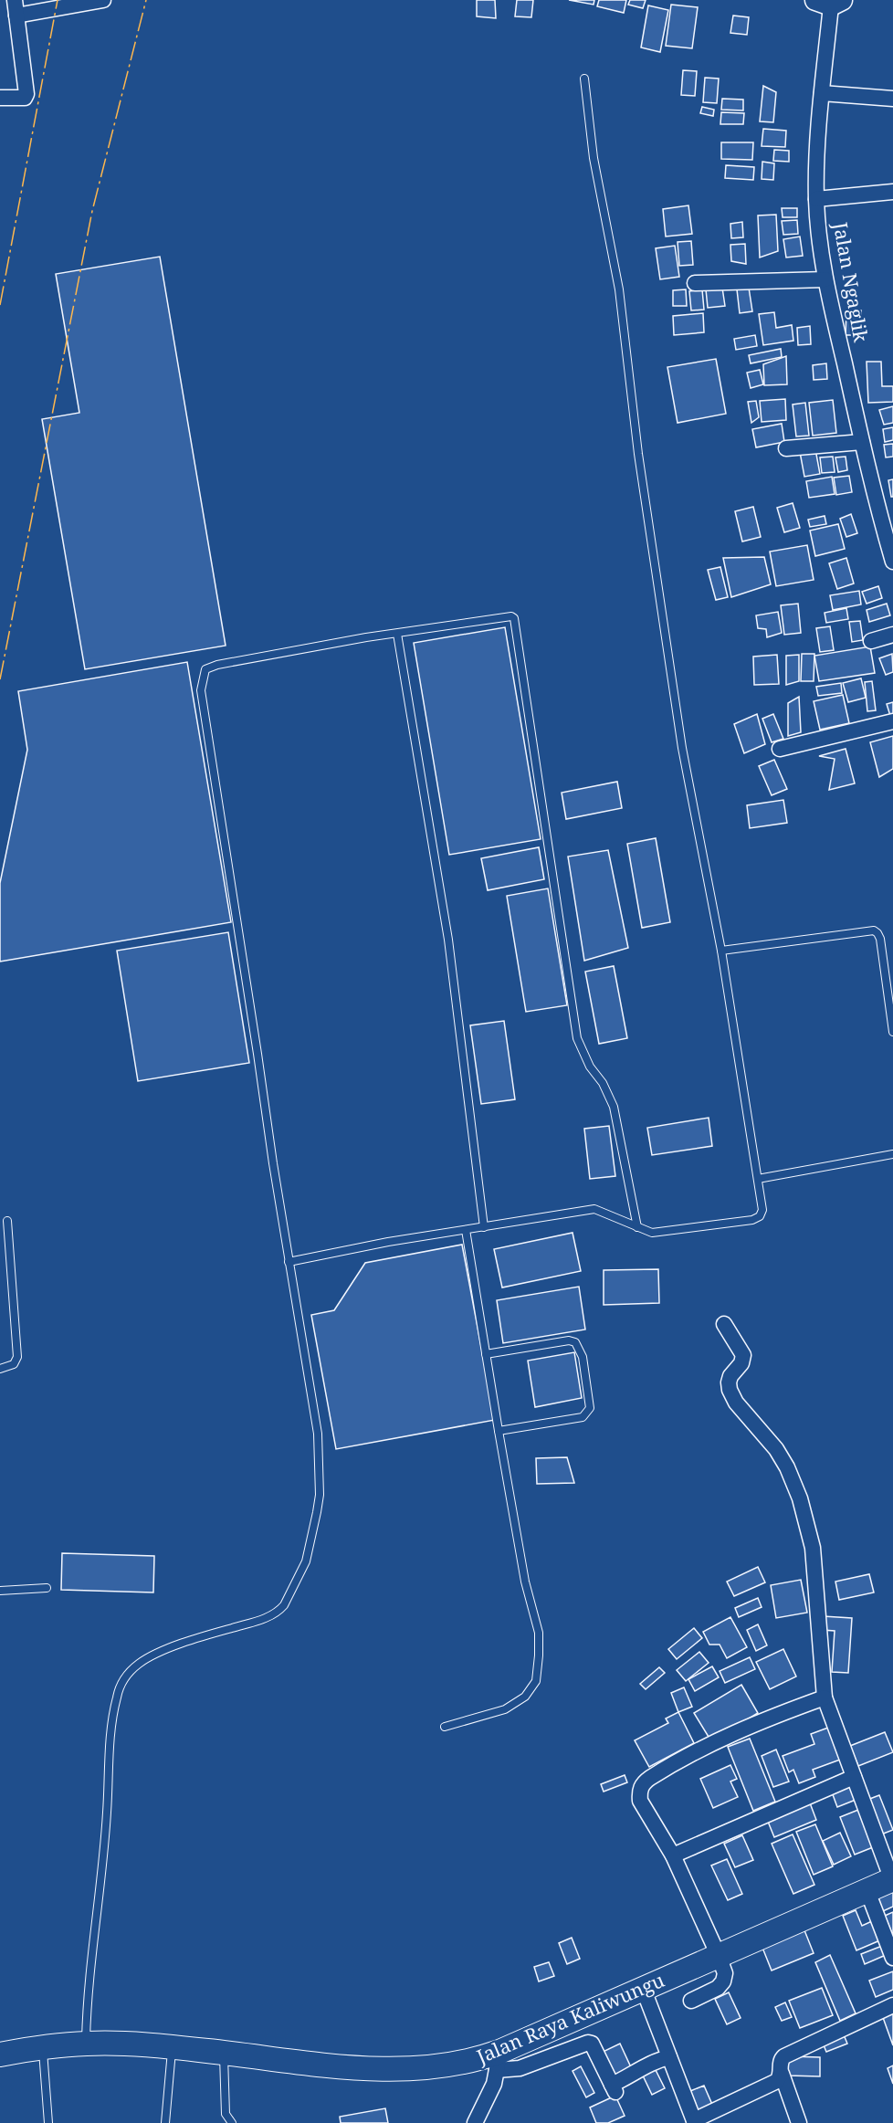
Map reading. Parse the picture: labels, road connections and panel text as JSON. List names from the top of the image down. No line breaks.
{"streets":{"main road":["Jalan Raya Kaliwungu"],"street":["Jalan Ngaglik"]}}
